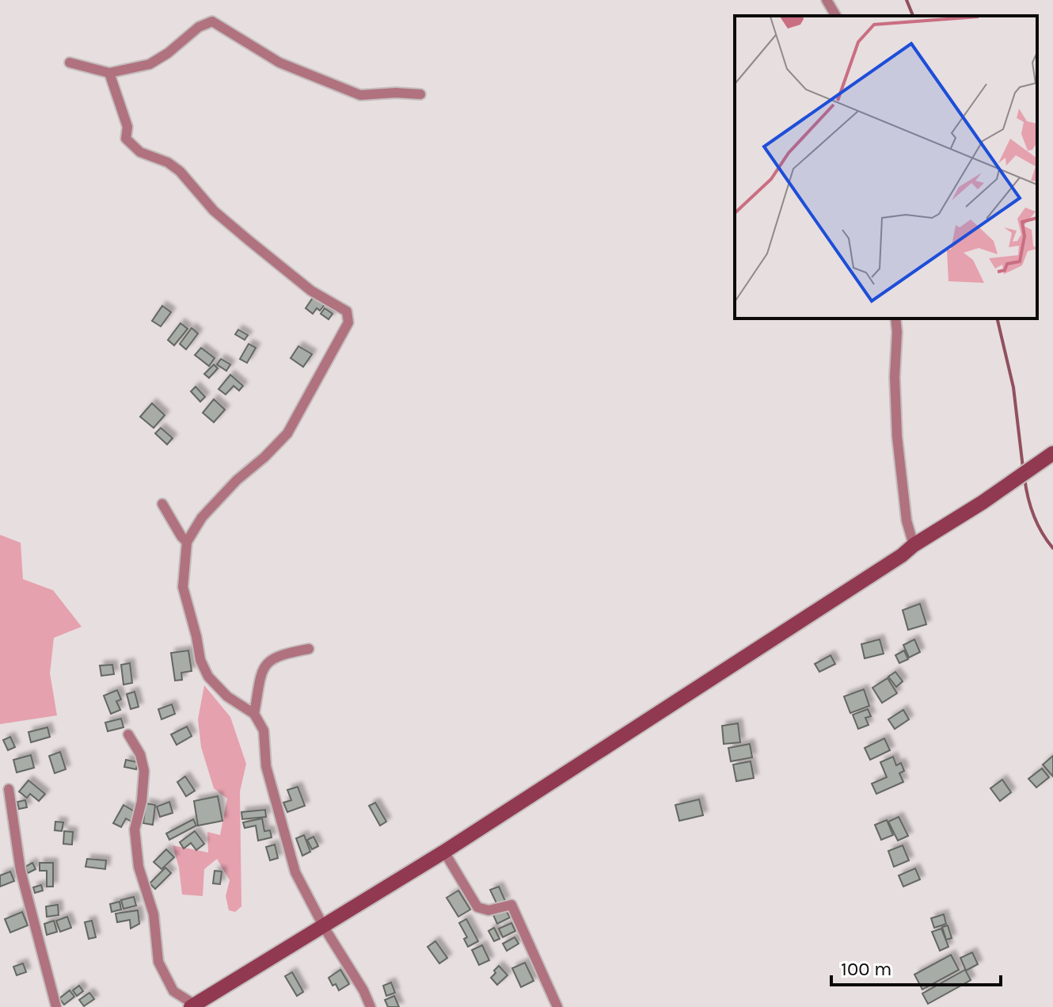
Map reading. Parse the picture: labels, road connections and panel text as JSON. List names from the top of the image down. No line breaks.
{"scale_bar":"100 m"}
